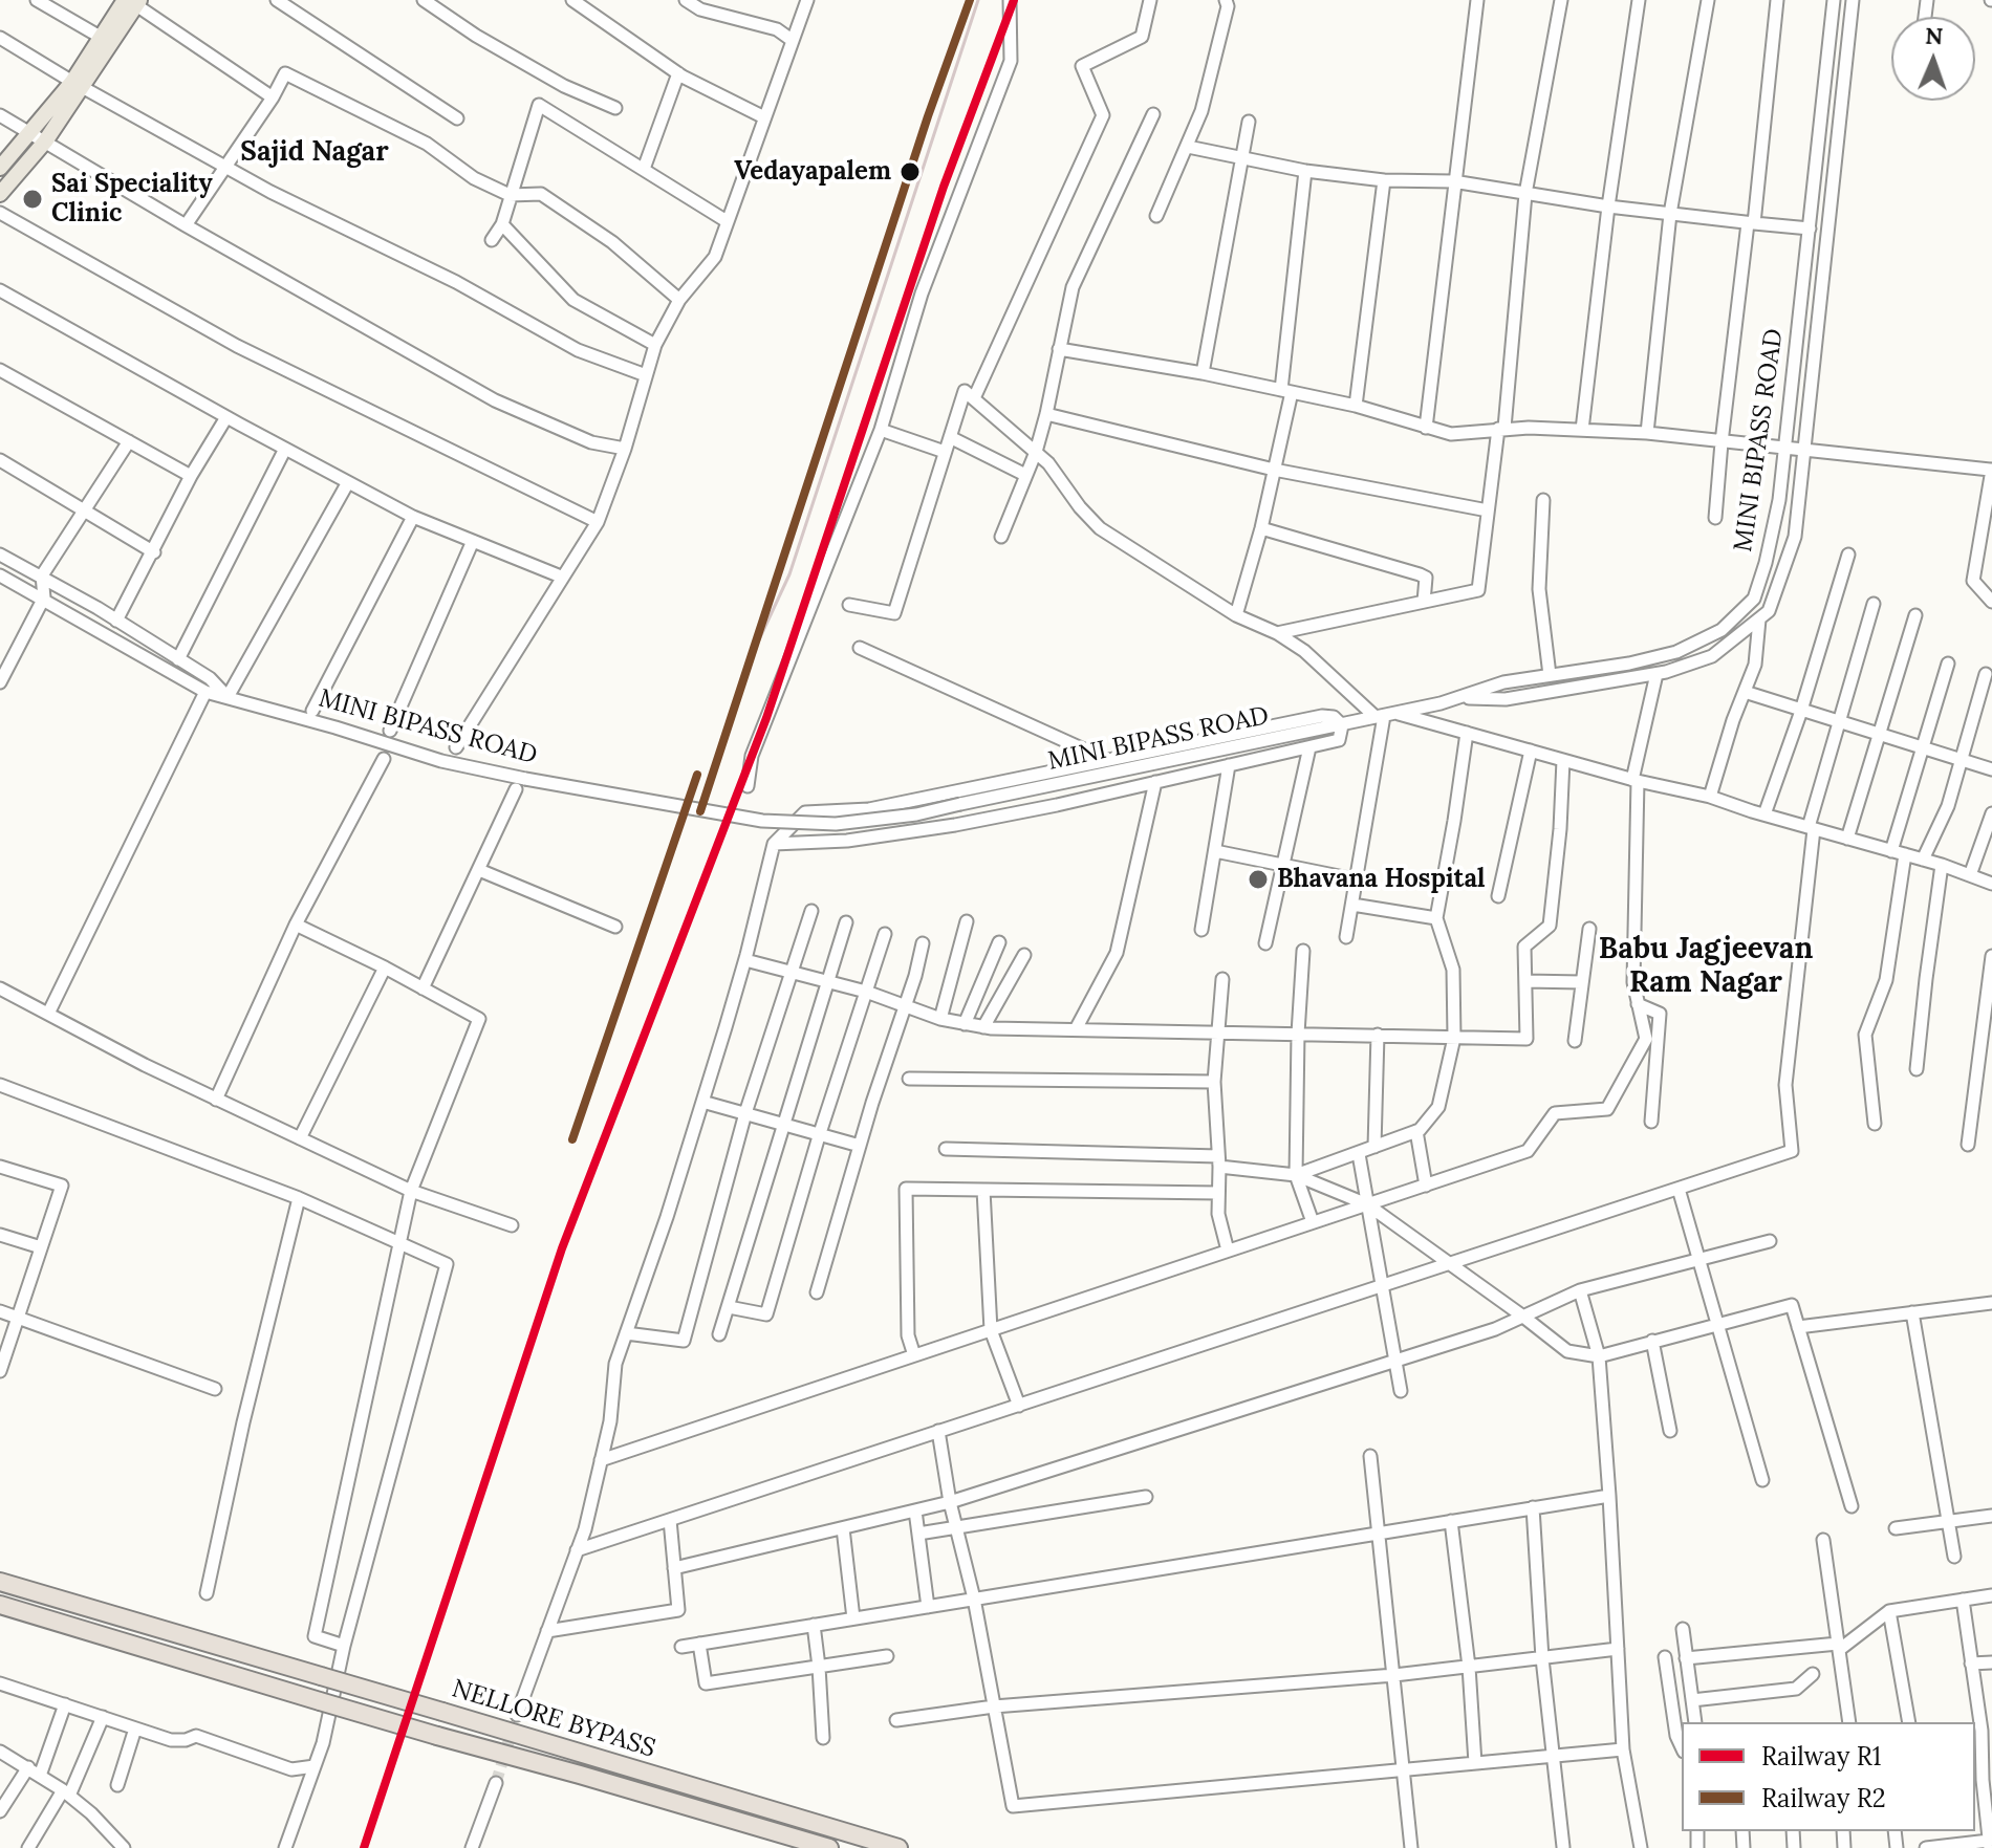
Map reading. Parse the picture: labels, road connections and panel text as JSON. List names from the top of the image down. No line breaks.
{"streets":{"highway":["NELLORE BYPASS"],"street":["MINI BIPASS ROAD"]},"districts":["Sajid Nagar","Babu Jagjeevan Ram Nagar"],"places":["Vedayapalem","Sai Speciality Clinic","Bhavana Hospital"],"lines":["rail line R1","rail line R2"],"legend":["Railway R1","Railway R2"],"north":"top"}
